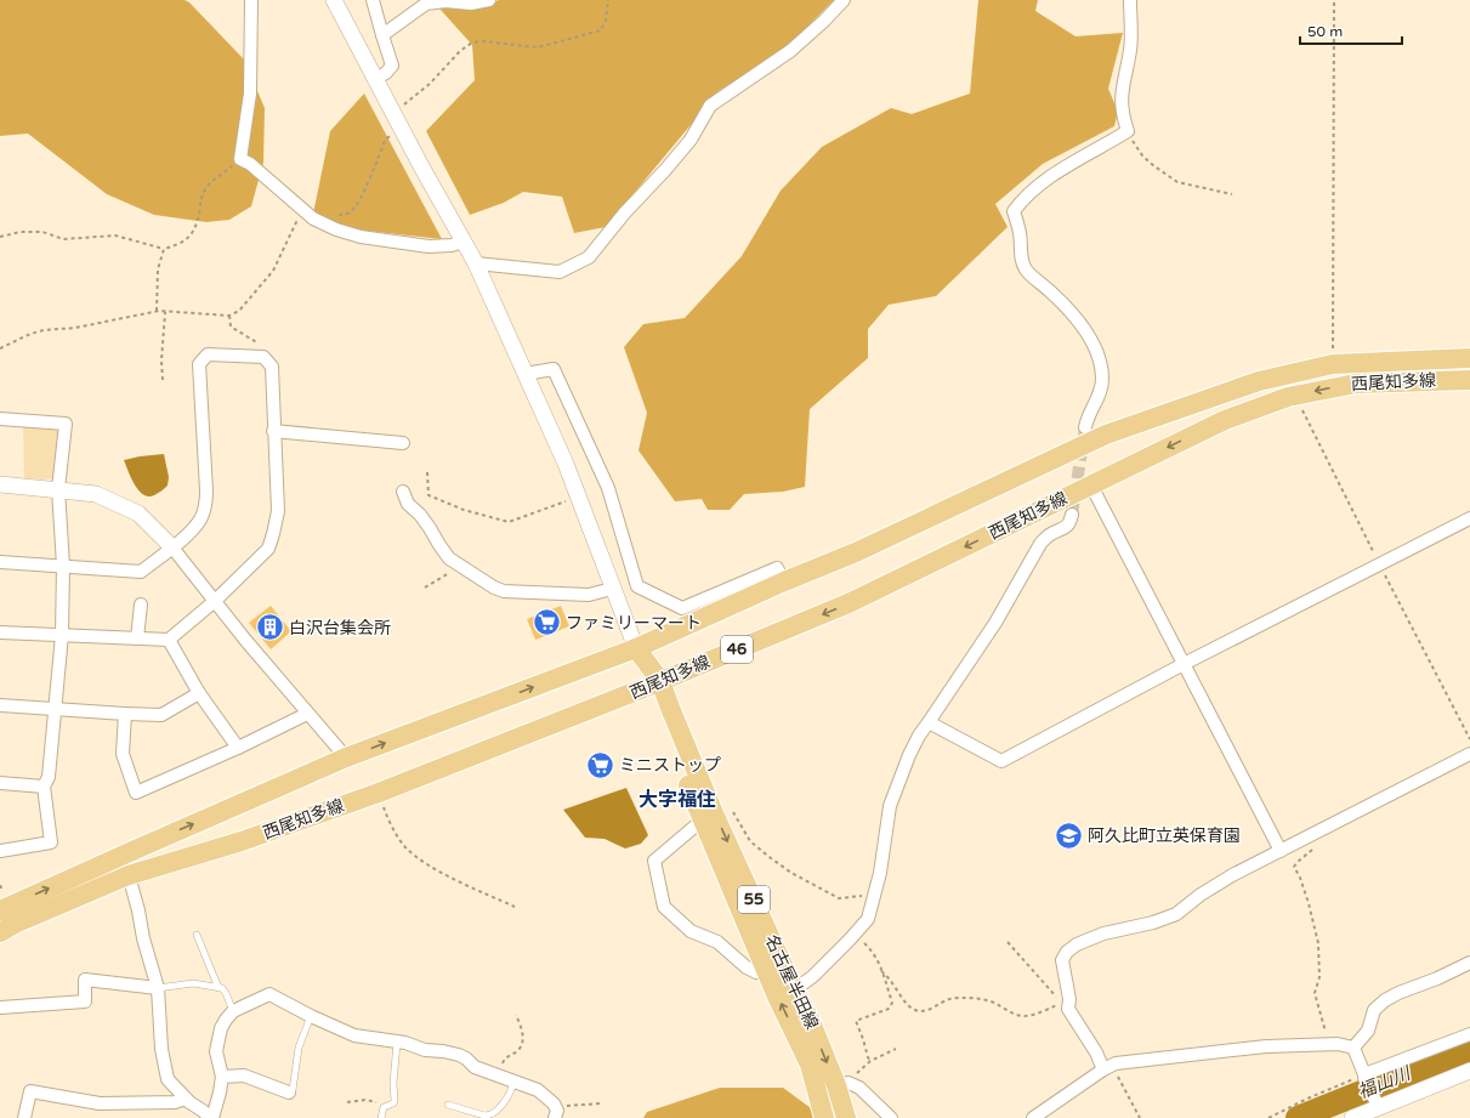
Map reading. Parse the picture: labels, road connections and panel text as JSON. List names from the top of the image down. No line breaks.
{"streets":{"main road":["西尾知多線","46","55","名古屋半田線"]},"crossings":[["西尾知多線","名古屋半田線"]],"districts":["大字福住"],"water":["福山川"],"places":{"supermarket":["ファミリーマート","ミニストップ"],"building":["白沢台集会所"],"school or university":["阿久比町立英保育園"]},"scale_bar":"50 m"}
